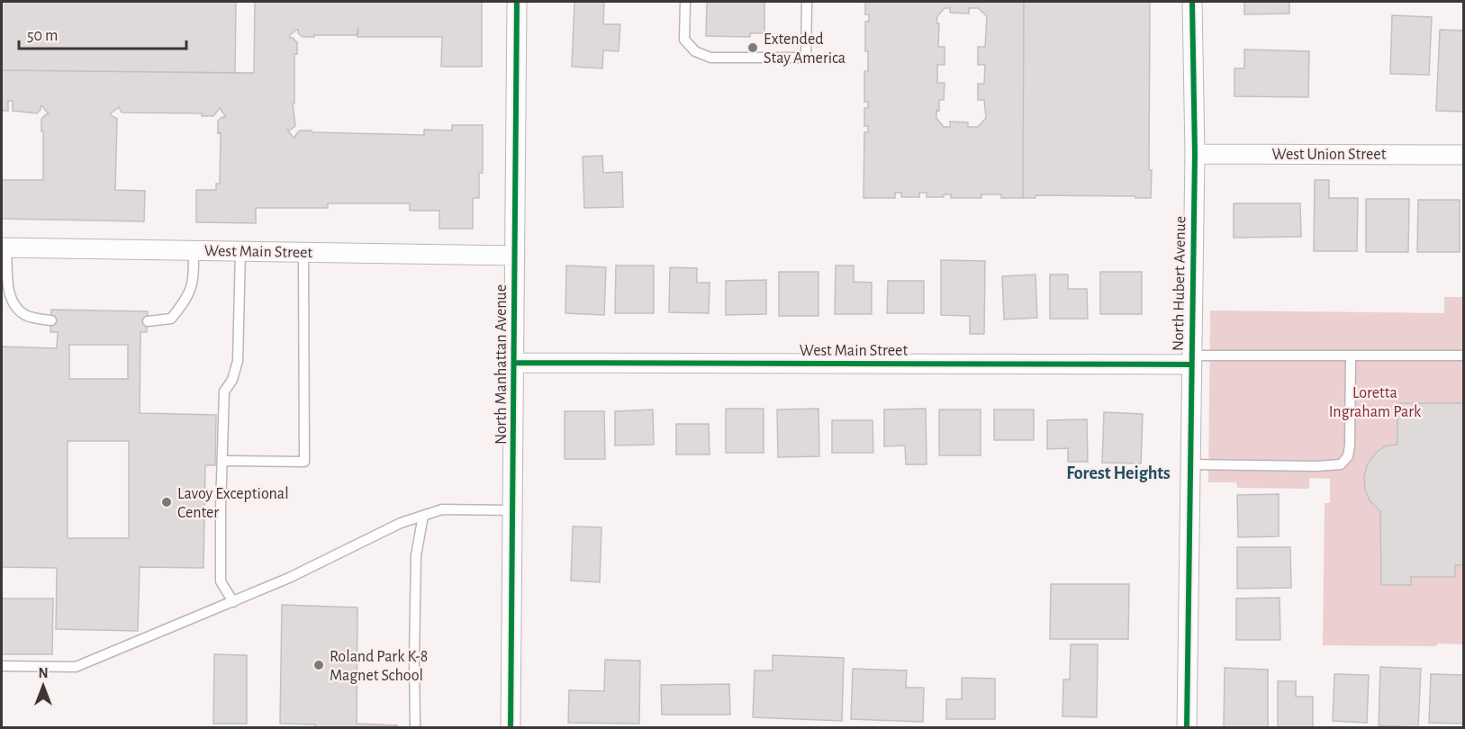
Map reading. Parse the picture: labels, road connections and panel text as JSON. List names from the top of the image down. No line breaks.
{"streets":{"street":["West Union Street","West Main Street","North Hubert Avenue","North Manhattan Avenue"]},"crossings":[["West Union Street","North Hubert Avenue"],["West Main Street","North Hubert Avenue"],["West Main Street","North Manhattan Avenue"]],"districts":["Forest Heights"],"parks":["Loretta Ingraham Park"],"places":["Extended Stay America","Lavoy Exceptional Center","Roland Park K-8 Magnet School"],"scale_bar":"50 m","north":"top"}
